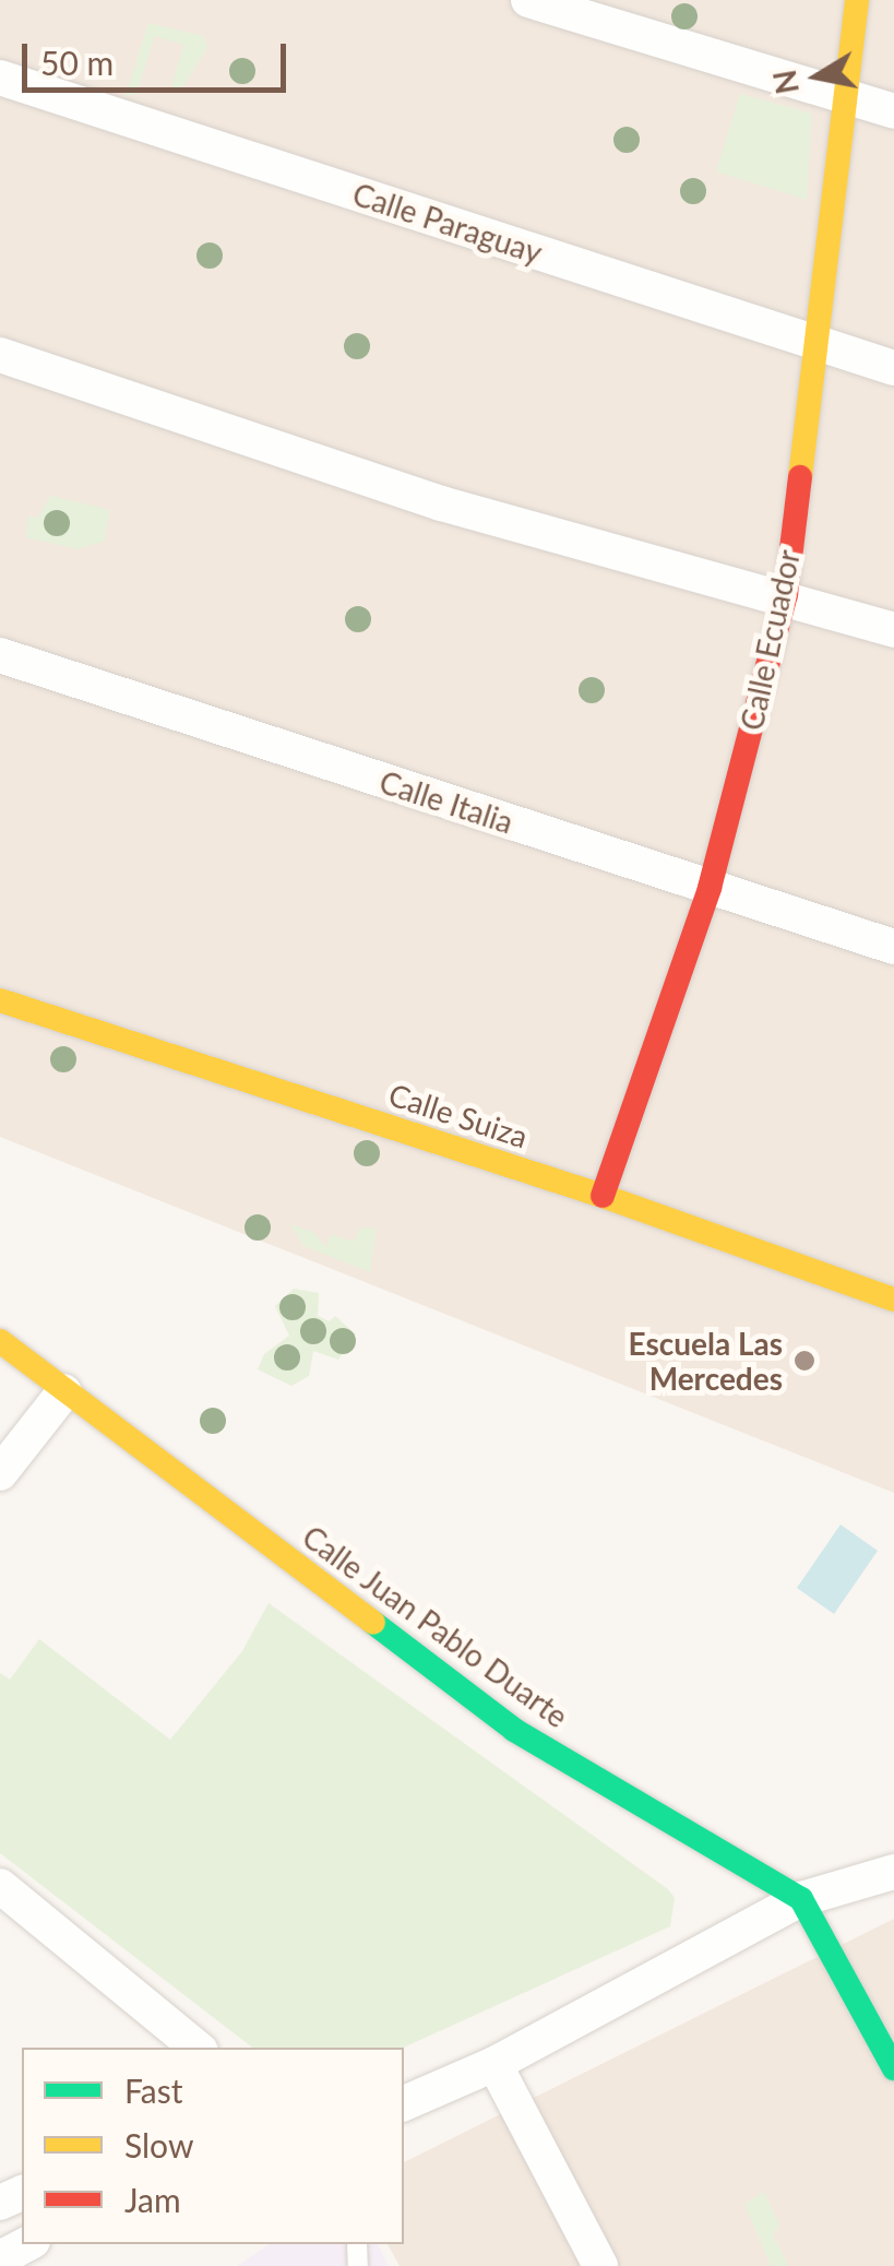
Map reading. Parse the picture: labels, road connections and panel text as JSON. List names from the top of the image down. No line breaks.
{"streets":{"street":["Calle Paraguay","Calle Ecuador","Calle Italia","Calle Suiza","Calle Juan Pablo Duarte"]},"crossings":[["Calle Paraguay","Calle Ecuador"],["Calle Ecuador","Calle Italia"],["Calle Ecuador","Calle Suiza"]],"places":["Escuela Las Mercedes"],"legend":["Fast","Slow","Jam"],"scale_bar":"50 m","north":"left"}
